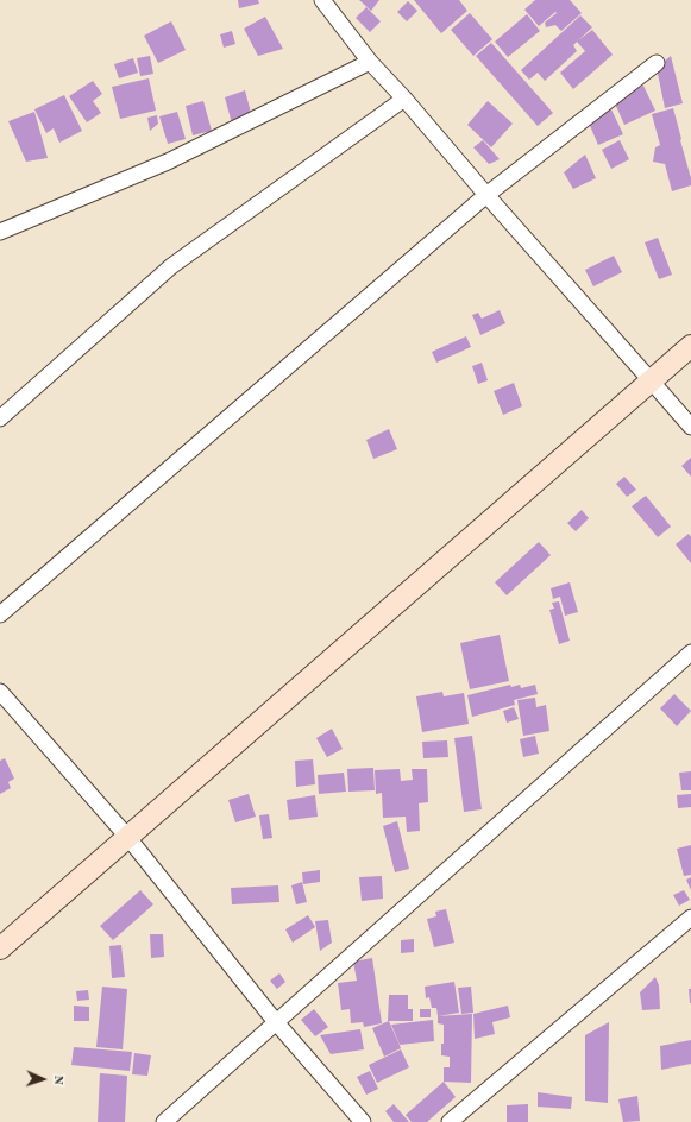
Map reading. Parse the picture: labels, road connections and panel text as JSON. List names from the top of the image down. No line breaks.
{"north":"right"}
